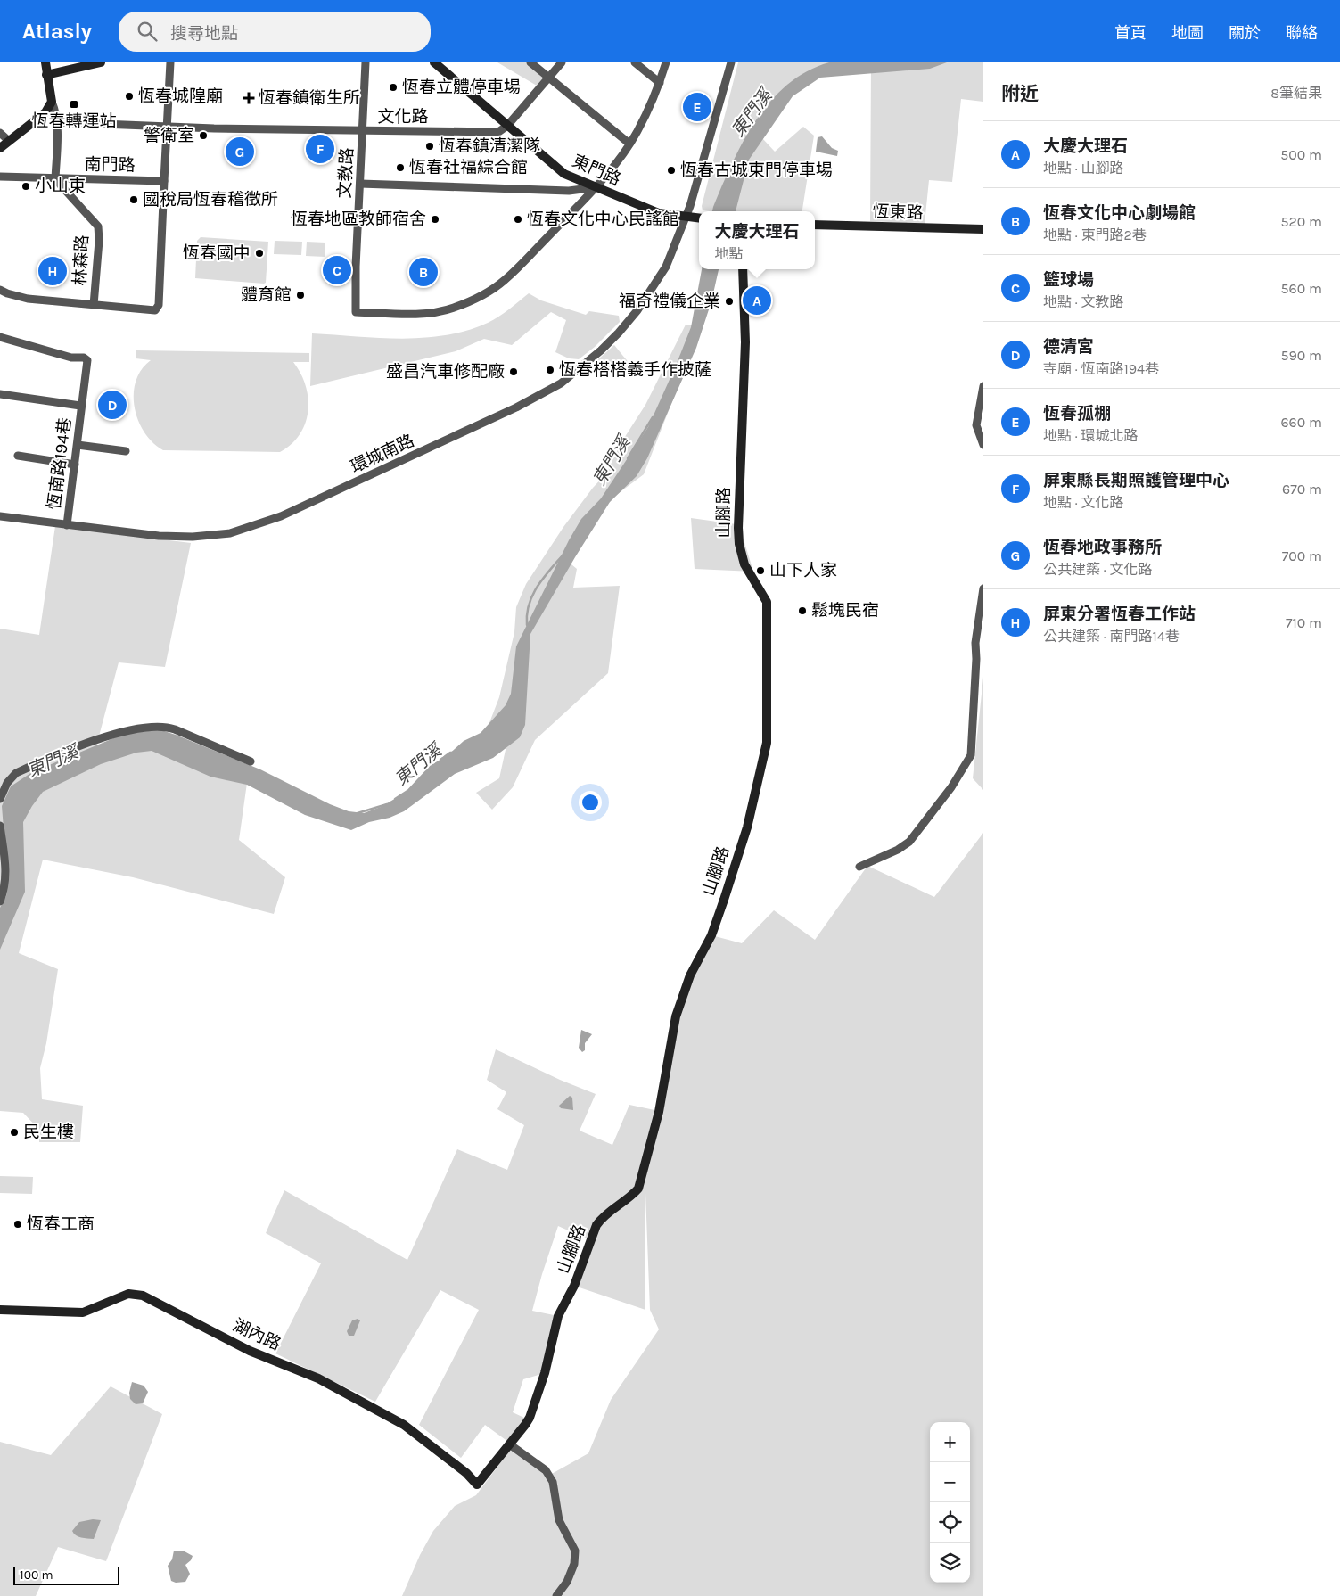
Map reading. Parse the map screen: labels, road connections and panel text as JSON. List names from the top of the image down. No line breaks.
{"streets":{"street":["文化路","南門路","東門路","文教路","恆東路","林森路","環城南路","恆南路194巷","山腳路","湖內路"]},"crossings":[["文化路","東門路"],["文化路","文教路"],["南門路","林森路"],["東門路","文教路"],["東門路","環城南路"],["環城南路","恆南路194巷"],["山腳路","湖內路"]],"water":["東門溪"],"places":{"other":["恆春立體停車場","恆春城隍廟","警衛室","恆春鎮清潔隊","恆春社福綜合館","恆春古城東門停車場","小山東","國稅局恆春稽徵所","恆春地區教師宿舍","恆春文化中心民謠館","恆春國中","體育館","福奇禮儀企業","恆春榙榙義手作披薩","盛昌汽車修配廠","山下人家","鬆塊民宿","民生樓","恆春工商"],"health":["恆春鎮衛生所"],"transit":["恆春轉運站"]},"scale_bar":"100 m","page":{"header":"Atlasly","search":"搜尋地點","nav":["首頁","地圖","關於","聯絡"],"heading":["附近","8筆結果"],"pins":["E","F","G","C","H","B","A","D"],"list":[{"mark":"A","name":"大慶大理石","note":"地點 · 山腳路","value":"500 m"},{"mark":"B","name":"恆春文化中心劇場館","note":"地點 · 東門路2巷","value":"520 m"},{"mark":"C","name":"籃球場","note":"地點 · 文教路","value":"560 m"},{"mark":"D","name":"德清宮","note":"寺廟 · 恆南路194巷","value":"590 m"},{"mark":"E","name":"恆春孤棚","note":"地點 · 環城北路","value":"660 m"},{"mark":"F","name":"屏東縣長期照護管理中心","note":"地點 · 文化路","value":"670 m"},{"mark":"G","name":"恆春地政事務所","note":"公共建築 · 文化路","value":"700 m"},{"mark":"H","name":"屏東分署恆春工作站","note":"公共建築 · 南門路14巷","value":"710 m"}],"popup":["大慶大理石","地點"],"map_buttons":["+","−"],"scale":"100 m"}}
